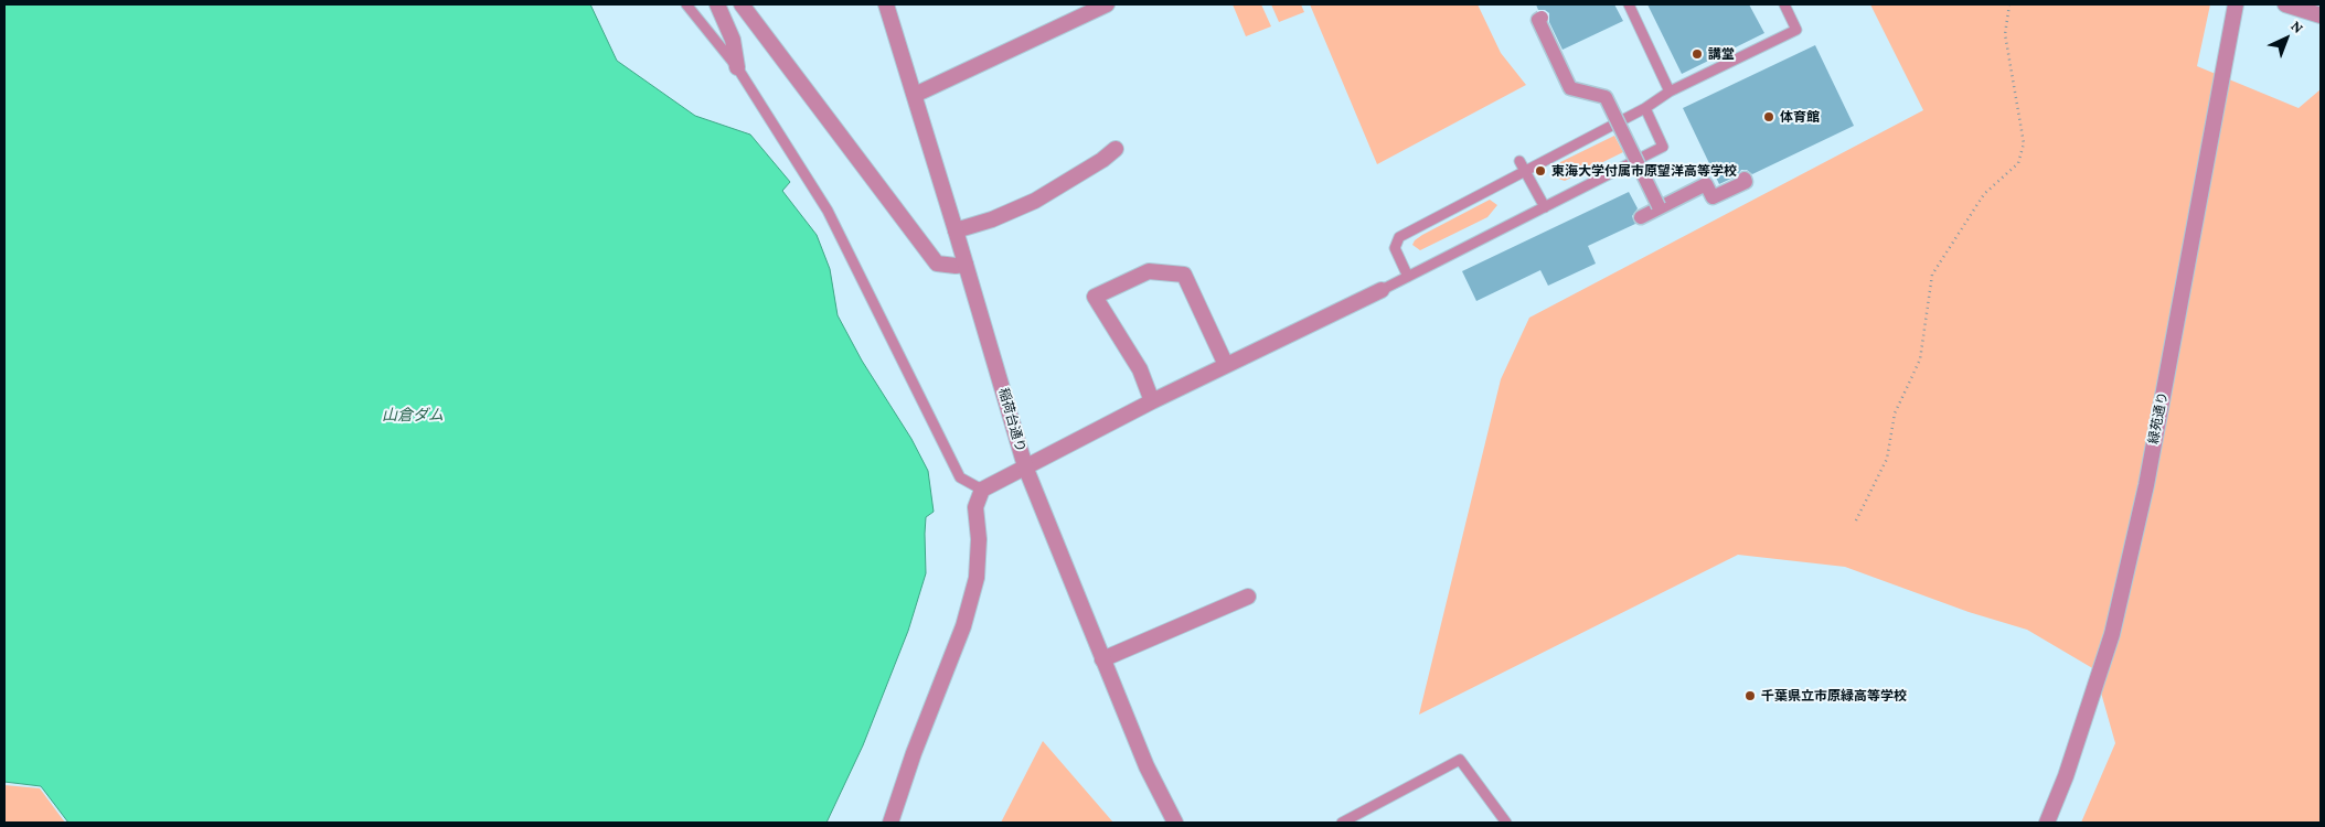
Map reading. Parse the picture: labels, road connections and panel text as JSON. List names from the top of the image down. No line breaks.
{"streets":{"street":["緑苑通り","稲荷台通り"]},"water":["山倉ダム"],"places":["講堂","体育館","東海大学付属市原望洋高等学校","千葉県立市原緑高等学校"],"north":"top right"}
